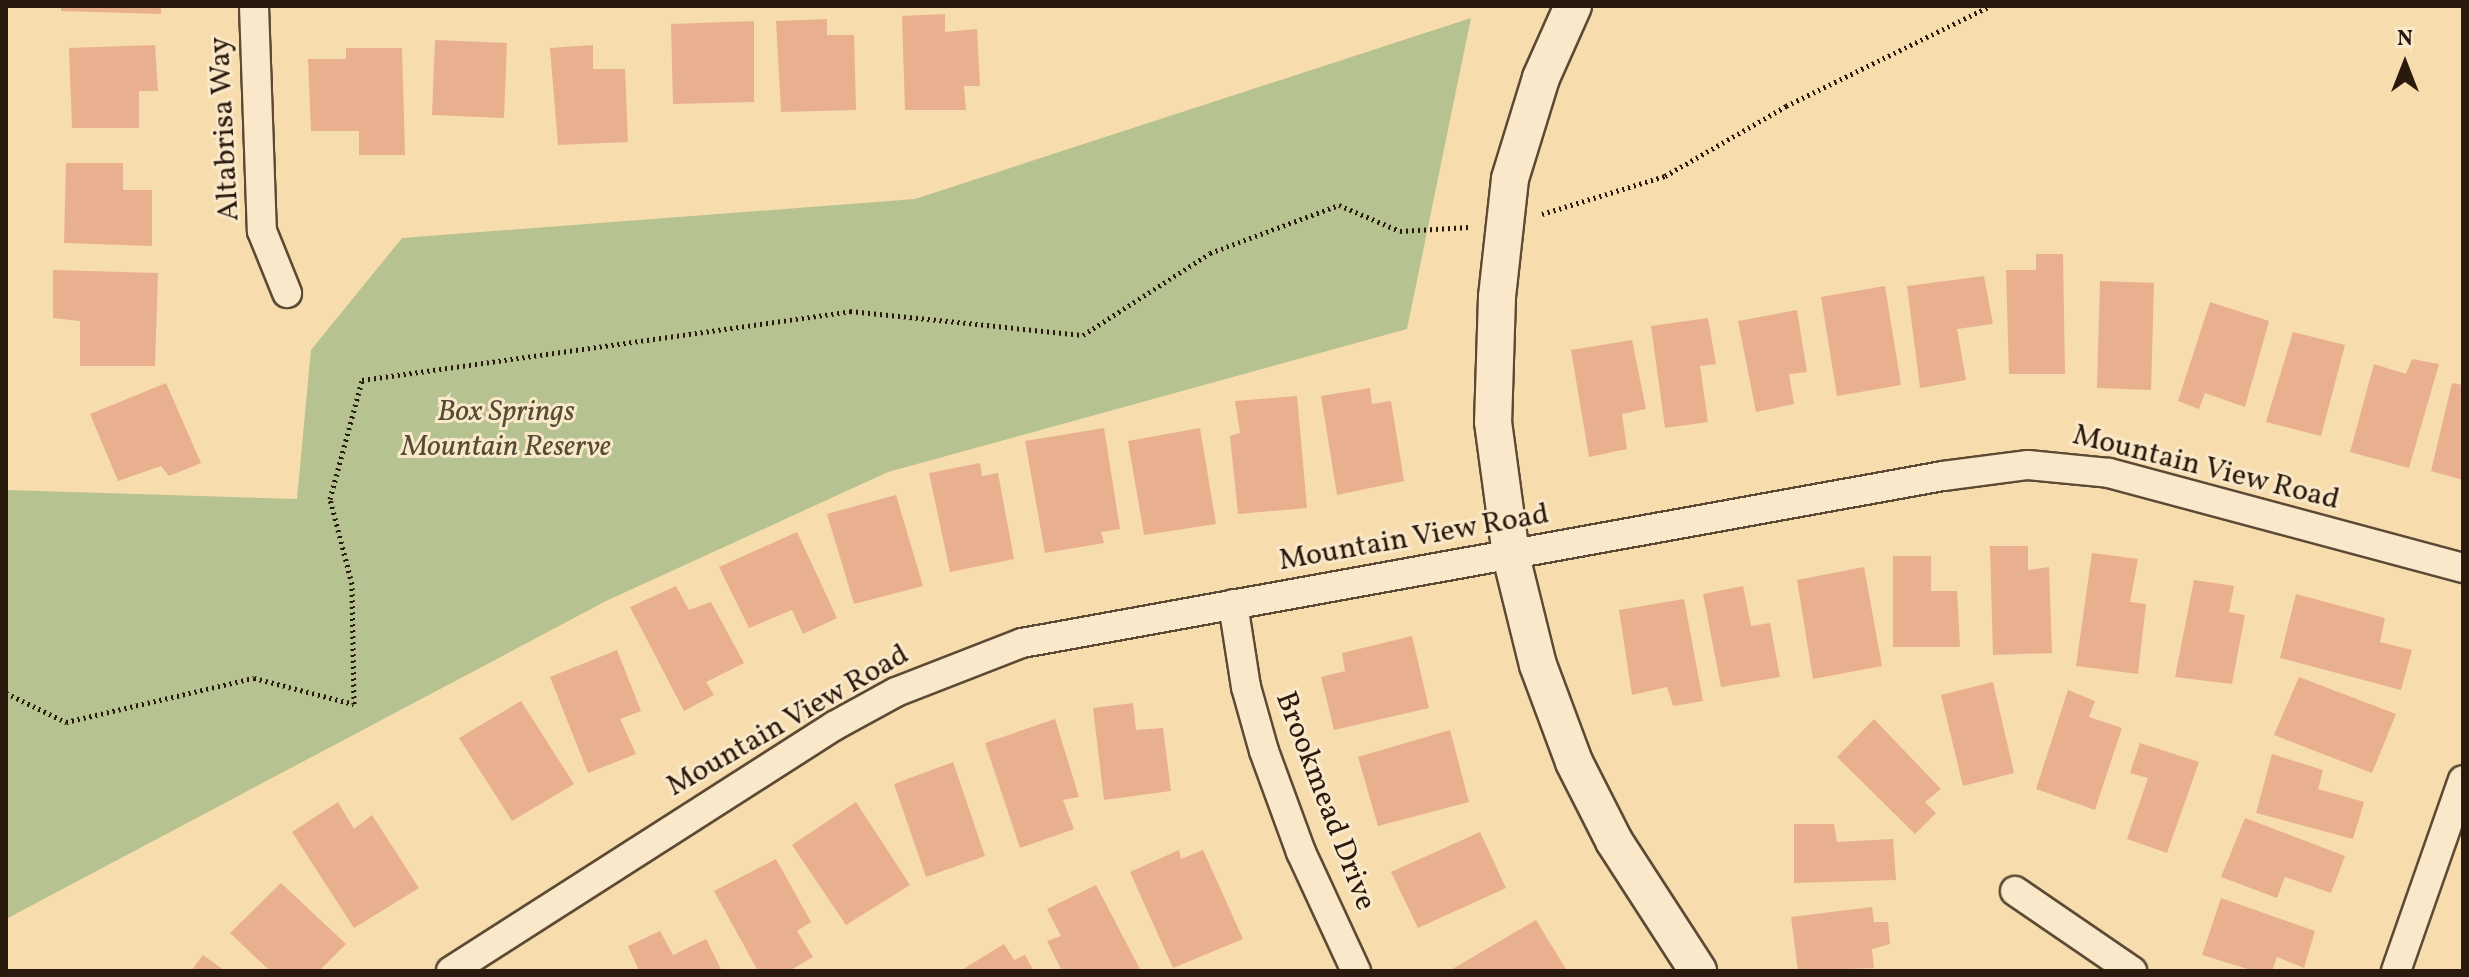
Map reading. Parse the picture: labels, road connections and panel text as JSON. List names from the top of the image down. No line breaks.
{"streets":{"street":["Altabrisa Way","Mountain View Road","Brookmead Drive"]},"crossings":[["Mountain View Road","Brookmead Drive"]],"parks":["Box Springs Mountain Reserve"],"north":"top"}
